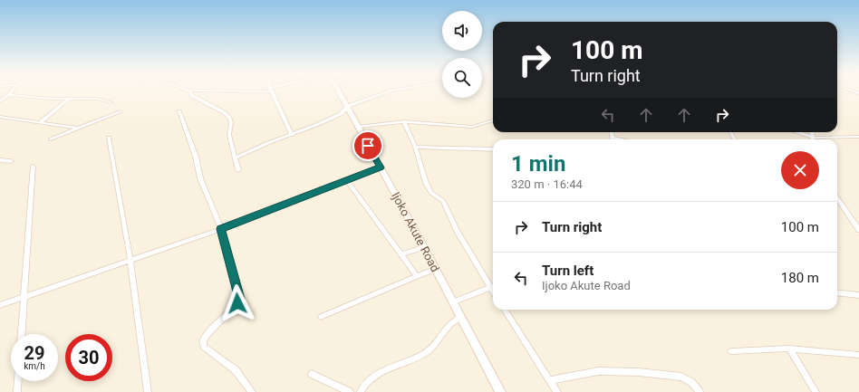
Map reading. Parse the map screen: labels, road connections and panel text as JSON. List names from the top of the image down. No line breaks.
{"streets":{"main road":["Ijoko Akute Road"]},"page":{"turn":["100 m","Turn right"],"heading":["1 min","320 m · 16:44"],"list":[{"name":"Turn right","value":"100 m"},{"name":"Turn left","note":"Ijoko Akute Road","value":"180 m"}],"speed":"29 km/h","limit":"30"}}
